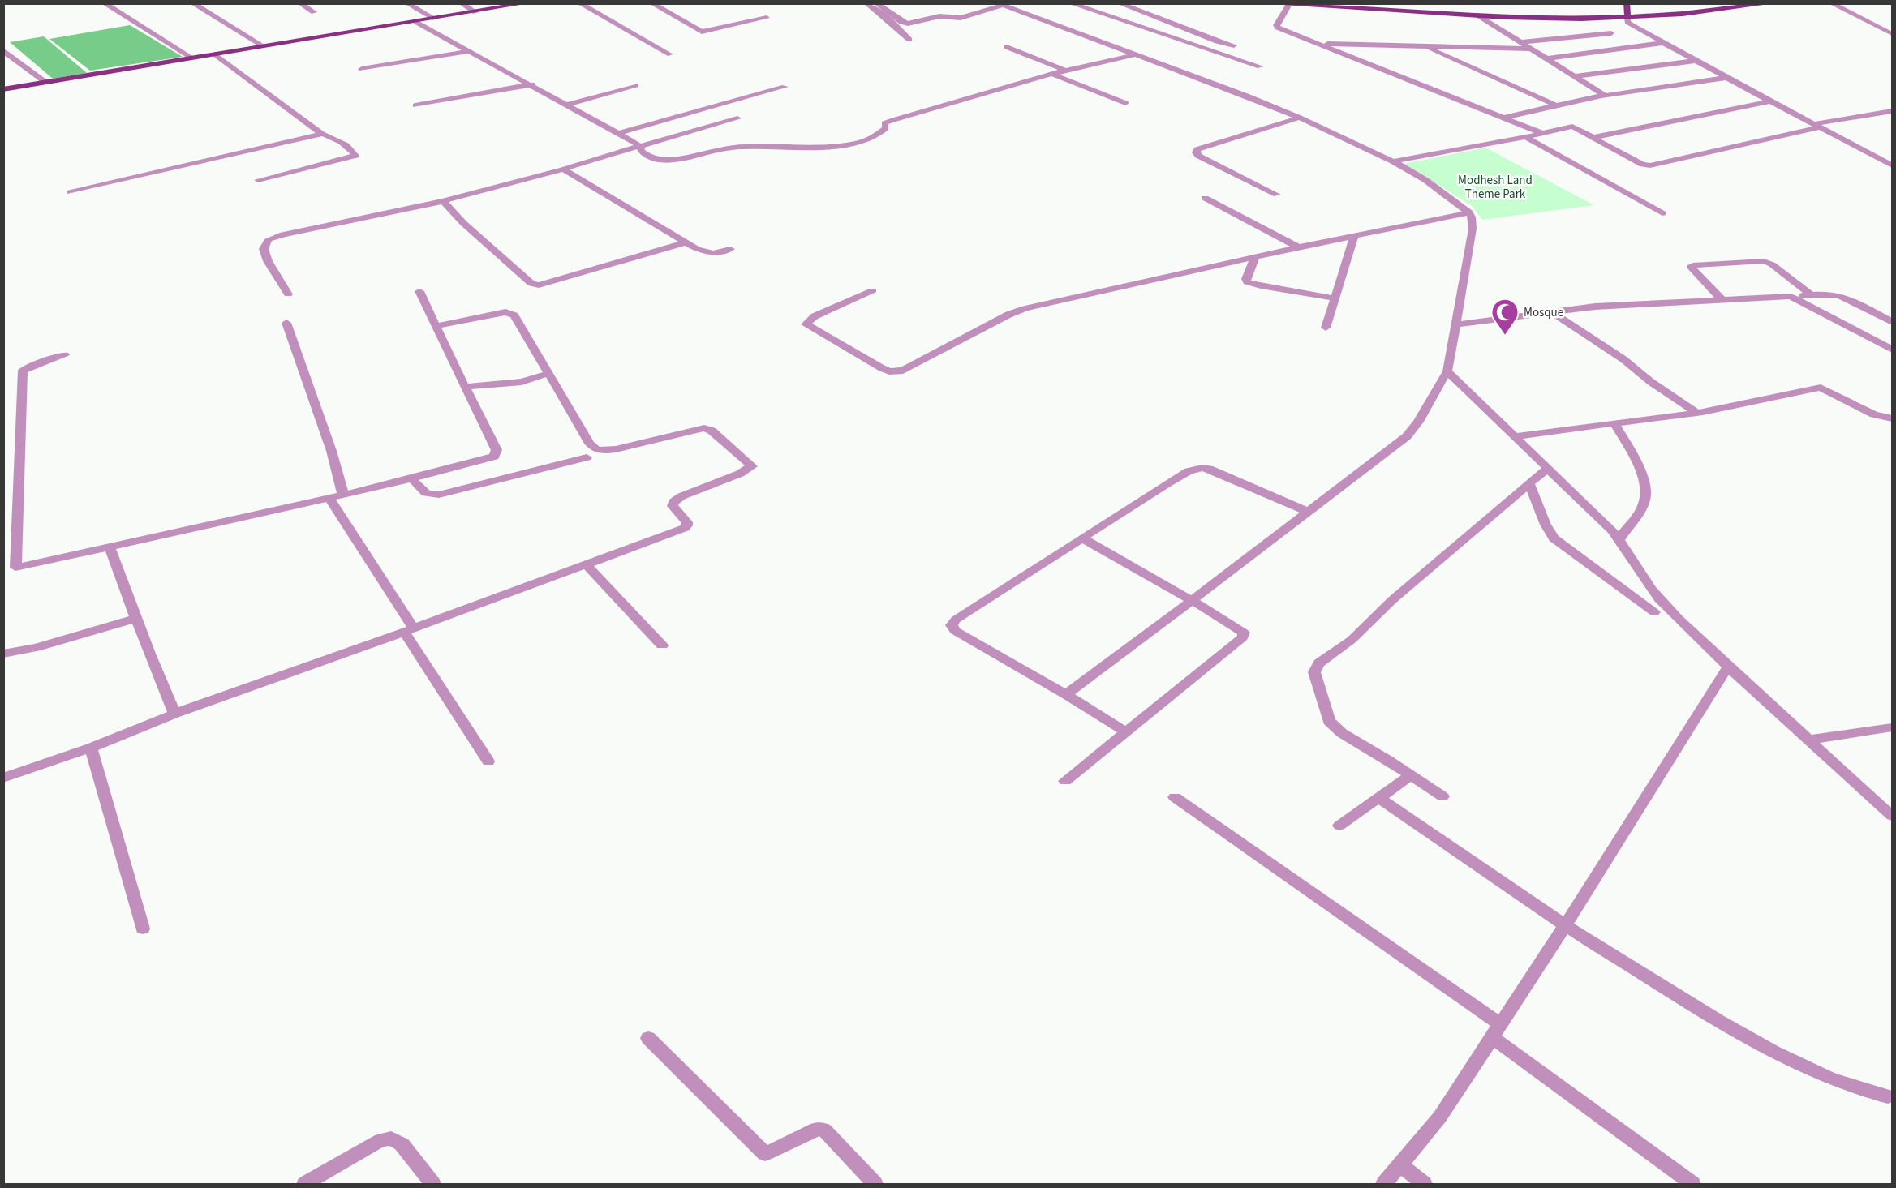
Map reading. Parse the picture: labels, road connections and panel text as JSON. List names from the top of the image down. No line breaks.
{"parks":["Modhesh Land Theme Park"],"places":{"mosque":["Mosque"]}}
